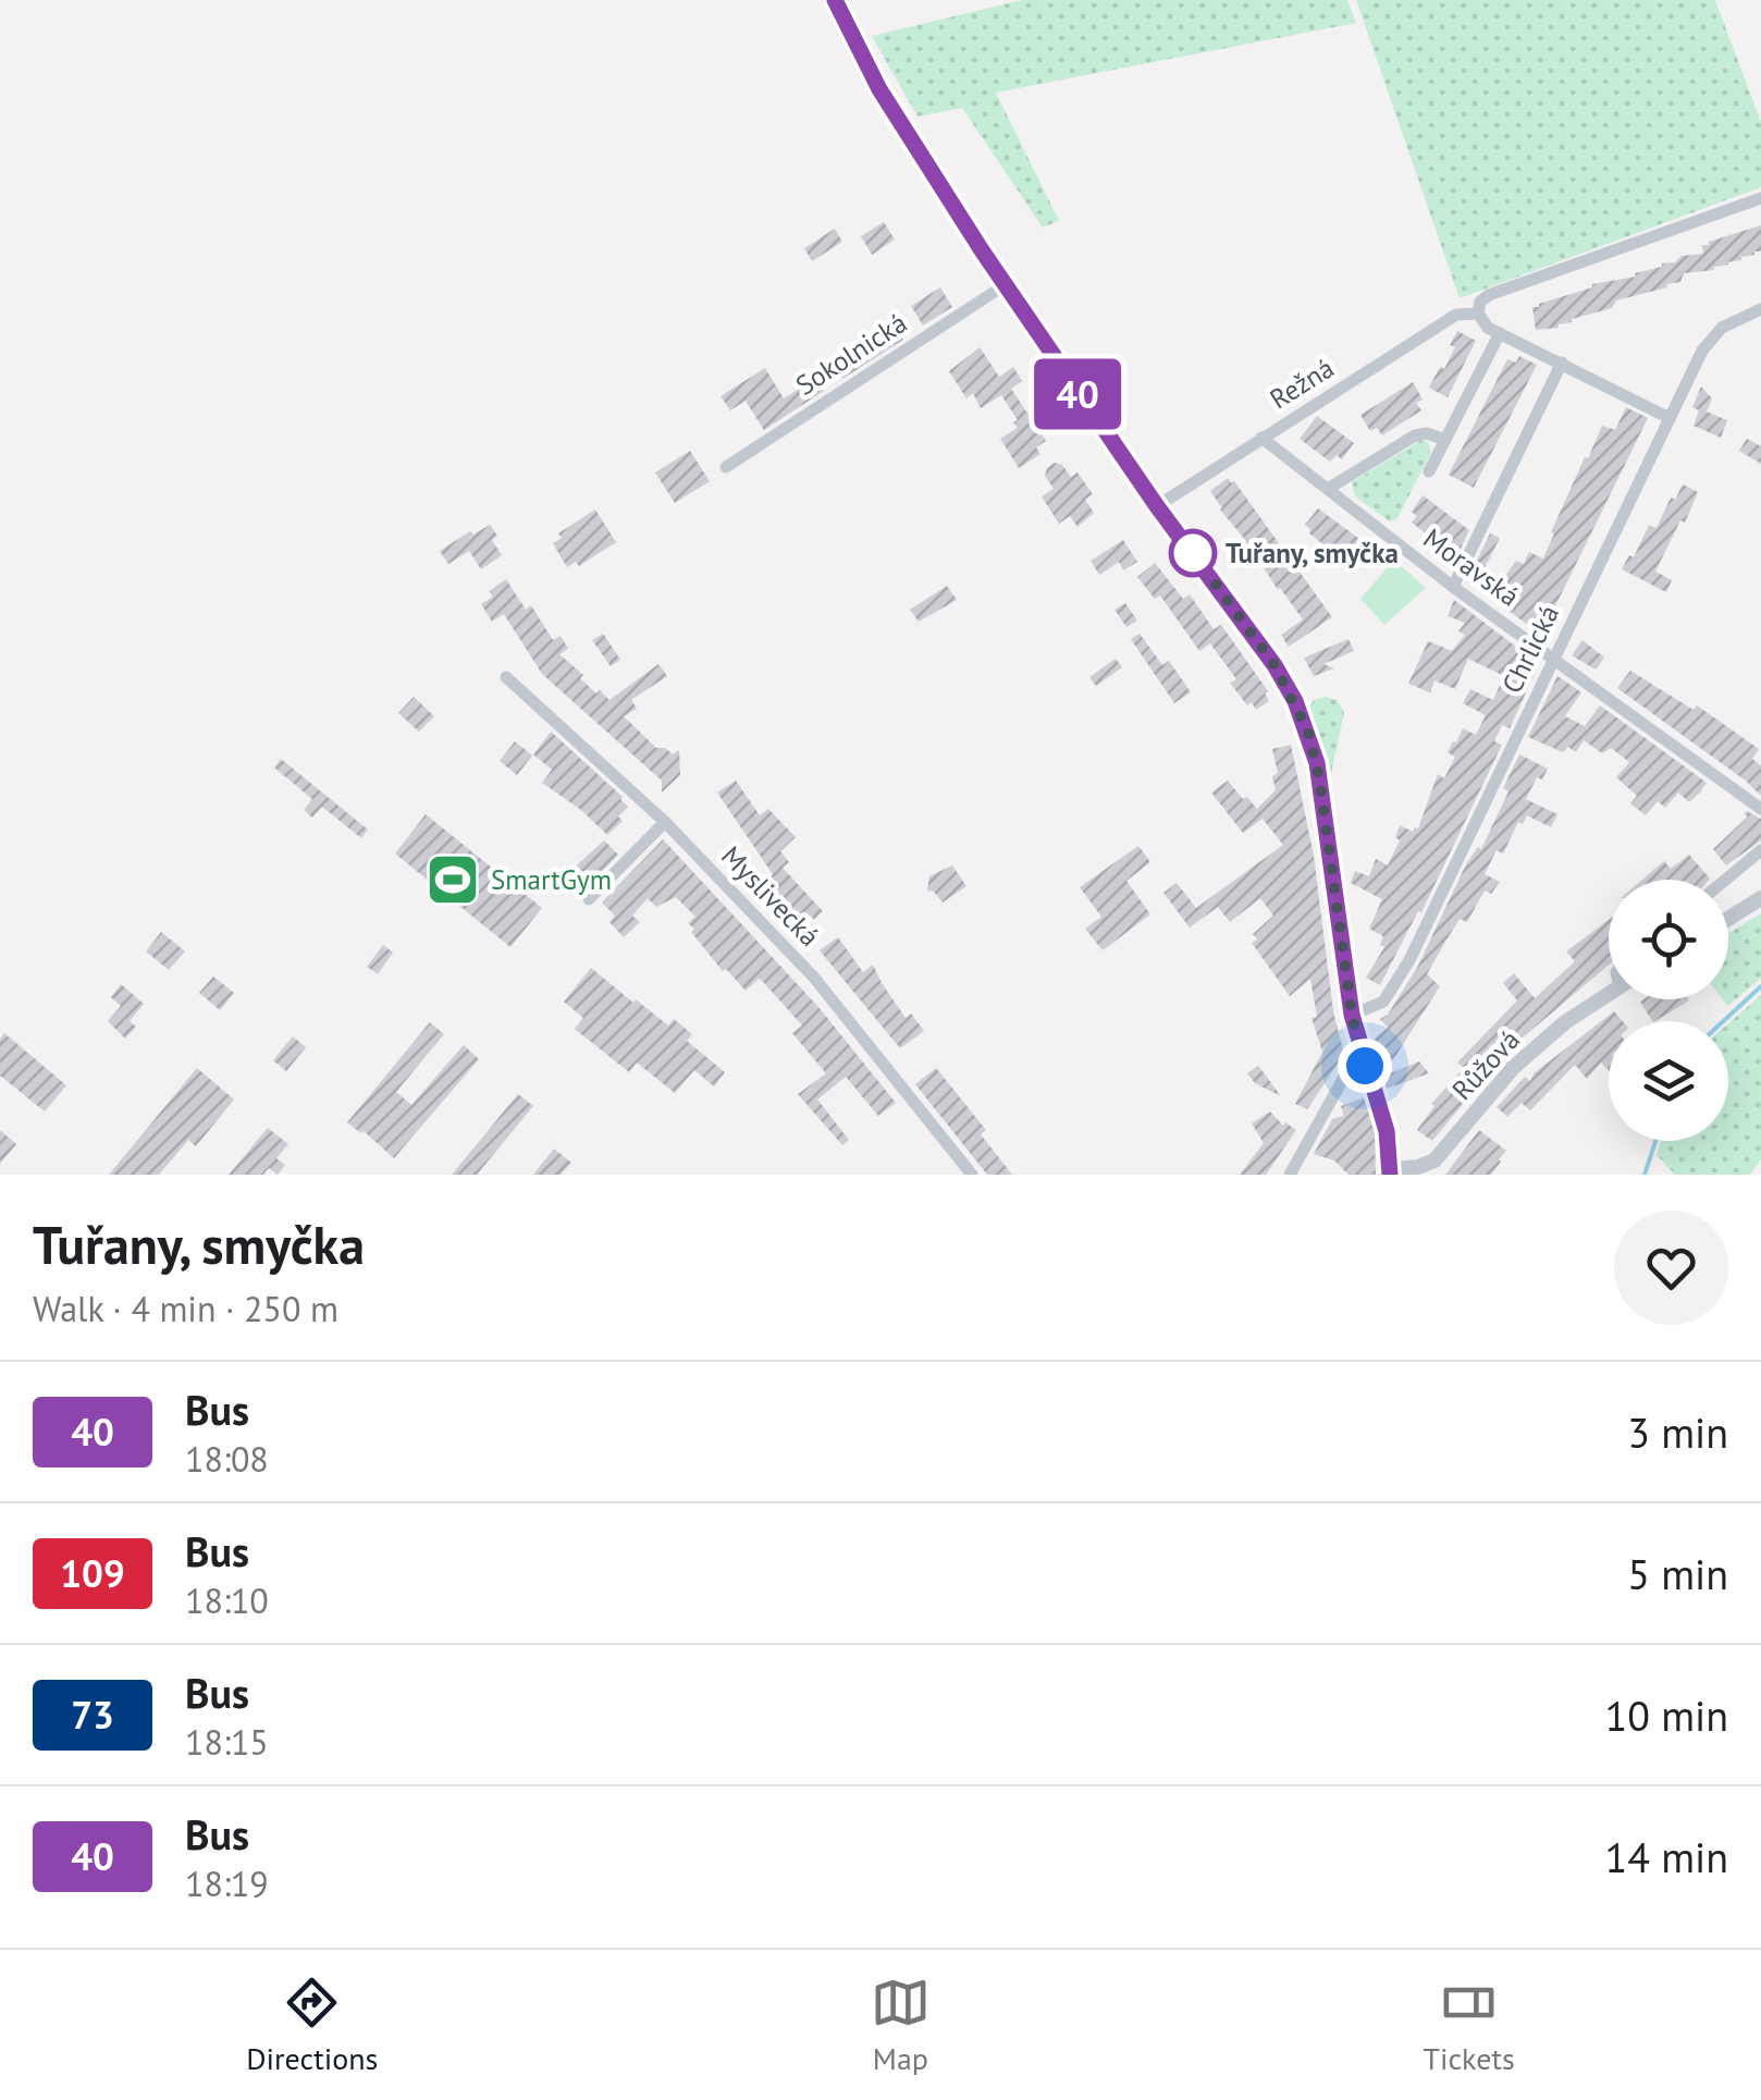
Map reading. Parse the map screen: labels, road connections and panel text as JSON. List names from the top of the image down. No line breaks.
{"streets":{"street":["Sokolnická","Režná","Moravská","Chrlická","Myslivecká","Růžová"]},"crossings":[["Režná","Moravská"],["Moravská","Chrlická"]],"places":{"other":["Tuřany, smyčka"],"sports":["SmartGym"]},"lines":["bus line 40"],"page":{"on_map":"40","heading":["Tuřany, smyčka","Walk · 4 min · 250 m"],"list":[{"mark":"40","name":"Bus","note":"18:08","value":"3 min"},{"mark":"109","name":"Bus","note":"18:10","value":"5 min"},{"mark":"73","name":"Bus","note":"18:15","value":"10 min"},{"mark":"40","name":"Bus","note":"18:19","value":"14 min"}],"tabs":["Directions","Map","Tickets"]}}
